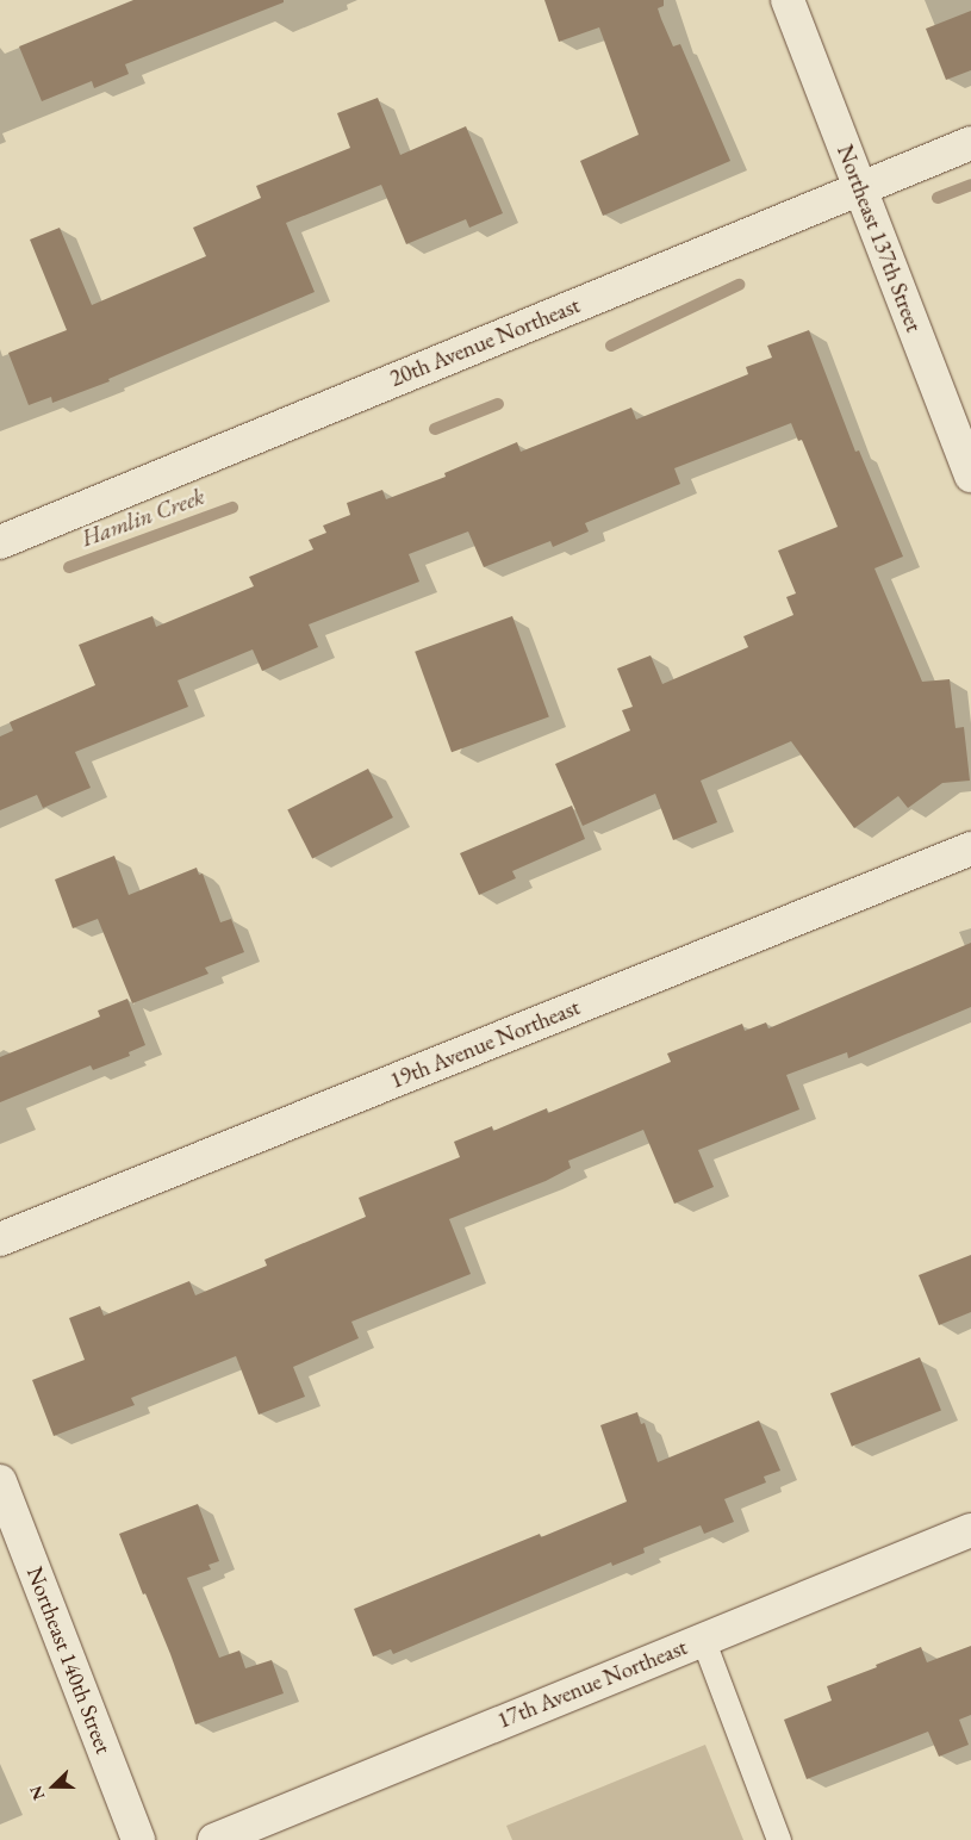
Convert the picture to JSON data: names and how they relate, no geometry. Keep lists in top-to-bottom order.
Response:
{
  "streets": {
    "street": [
      "Northeast 137th Street",
      "20th Avenue Northeast",
      "19th Avenue Northeast",
      "Northeast 140th Street",
      "17th Avenue Northeast"
    ]
  },
  "crossings": [
    ["Northeast 137th Street", "20th Avenue Northeast"]
  ],
  "water": ["Hamlin Creek"],
  "north": "left"
}
